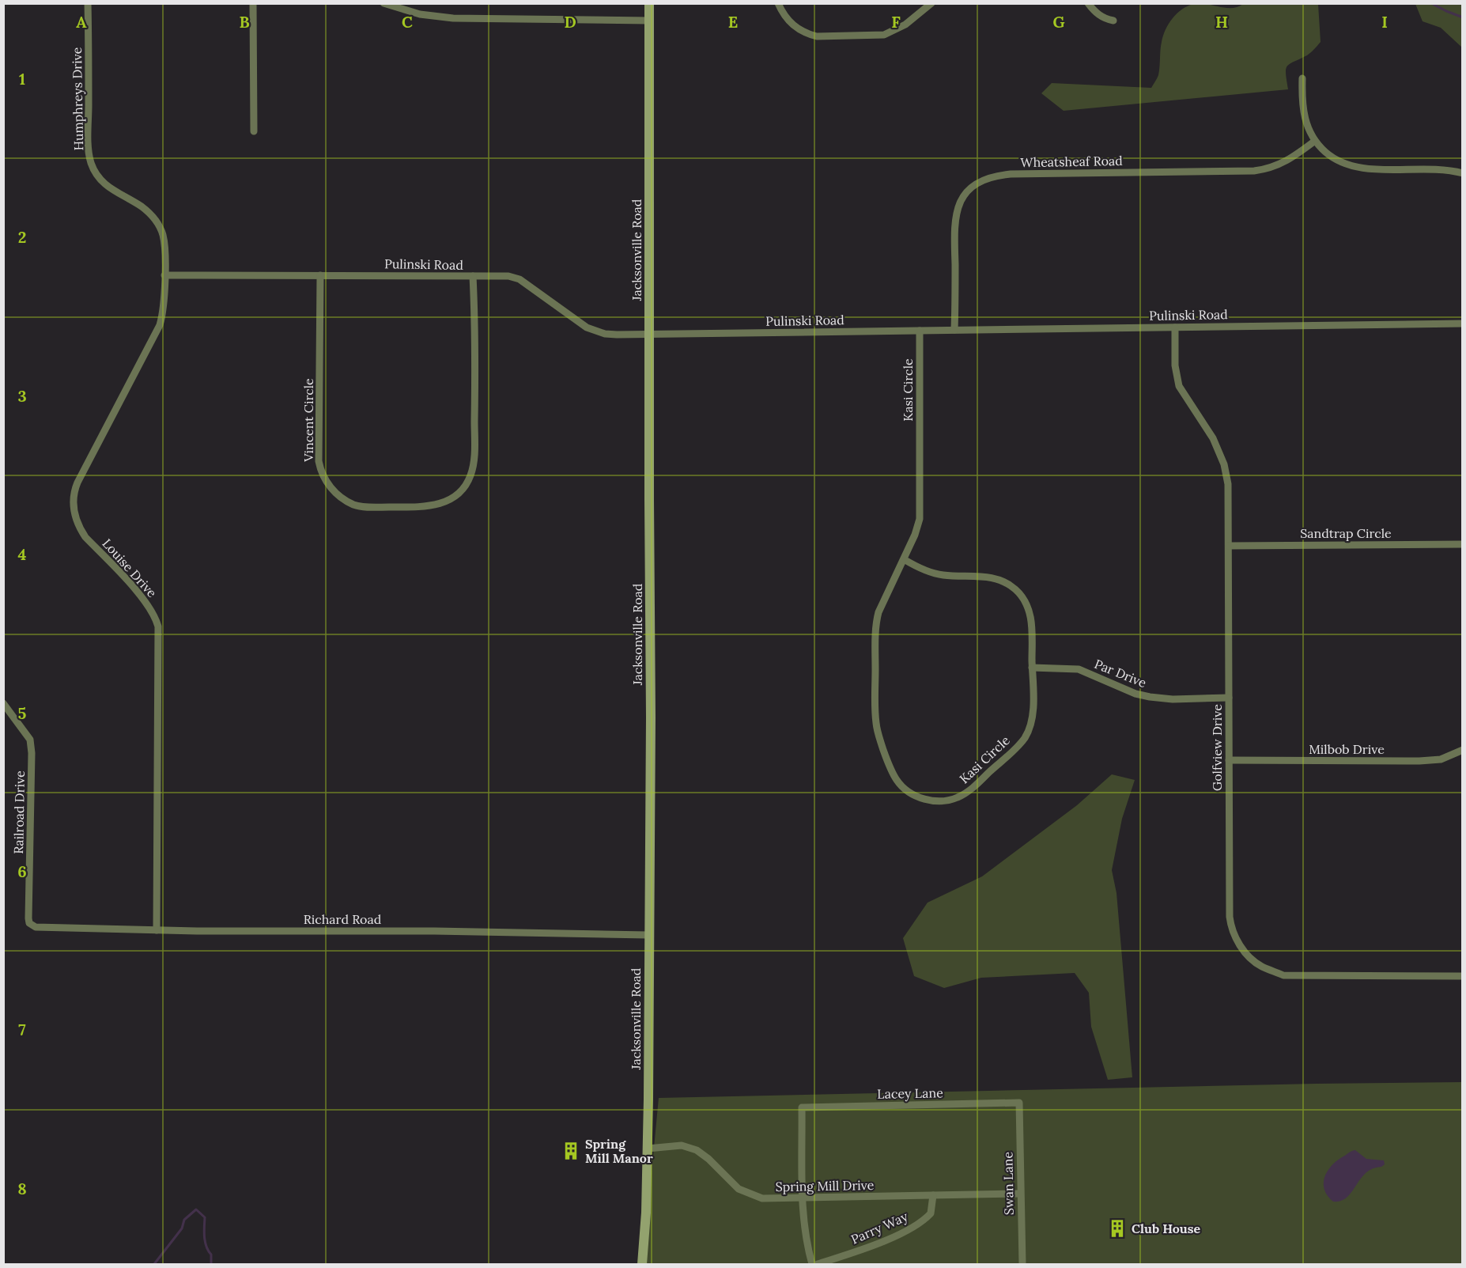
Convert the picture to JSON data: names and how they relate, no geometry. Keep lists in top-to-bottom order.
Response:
{
  "streets": {
    "main road": ["Jacksonville Road"],
    "street": [
      "Humphreys Drive",
      "Wheatsheaf Road",
      "Pulinski Road",
      "Kasi Circle",
      "Vincent Circle",
      "Sandtrap Circle",
      "Louise Drive",
      "Par Drive",
      "Golfview Drive",
      "Milbob Drive",
      "Railroad Drive",
      "Richard Road",
      "Lacey Lane",
      "Swan Lane",
      "Spring Mill Drive",
      "Parry Way"
    ]
  },
  "crossings": [
    ["Humphreys Drive", "Pulinski Road"],
    ["Humphreys Drive", "Louise Drive"],
    ["Wheatsheaf Road", "Pulinski Road"],
    ["Jacksonville Road", "Pulinski Road"],
    ["Jacksonville Road", "Richard Road"],
    ["Jacksonville Road", "Spring Mill Drive"],
    ["Pulinski Road", "Kasi Circle"],
    ["Pulinski Road", "Vincent Circle"],
    ["Pulinski Road", "Louise Drive"],
    ["Pulinski Road", "Golfview Drive"],
    ["Kasi Circle", "Par Drive"],
    ["Sandtrap Circle", "Golfview Drive"],
    ["Louise Drive", "Richard Road"],
    ["Par Drive", "Golfview Drive"],
    ["Golfview Drive", "Milbob Drive"],
    ["Railroad Drive", "Richard Road"],
    ["Lacey Lane", "Swan Lane"],
    ["Lacey Lane", "Spring Mill Drive"],
    ["Swan Lane", "Spring Mill Drive"],
    ["Spring Mill Drive", "Parry Way"]
  ],
  "places": {
    "building": ["Spring Mill Manor", "Club House"]
  },
  "grid": {
    "columns": [
      "A",
      "B",
      "C",
      "D",
      "E",
      "F",
      "G",
      "H",
      "I"
    ],
    "rows": [
      "1",
      "2",
      "3",
      "4",
      "5",
      "6",
      "7",
      "8"
    ]
  }
}
